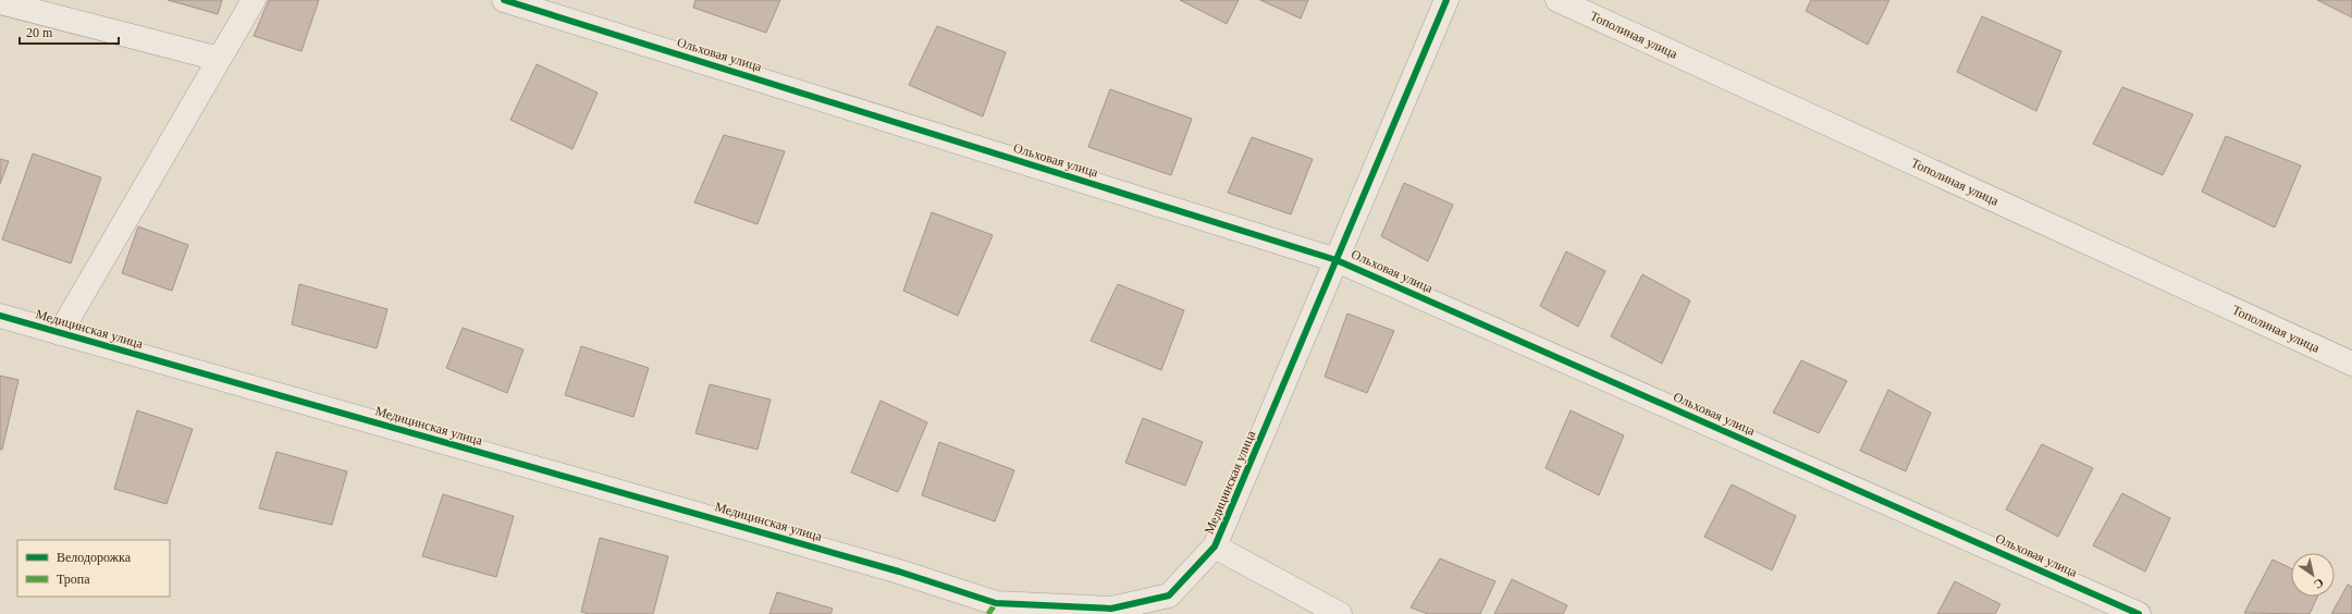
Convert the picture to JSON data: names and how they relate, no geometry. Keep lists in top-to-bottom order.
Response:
{
  "streets": {
    "street": ["Тополиная улица", "Ольховая улица", "Медицинская улица"]
  },
  "crossings": [
    ["Ольховая улица", "Медицинская улица"]
  ],
  "legend": ["Велодорожка", "Тропа"],
  "scale_bar": "20 m",
  "north": "bottom right"
}
